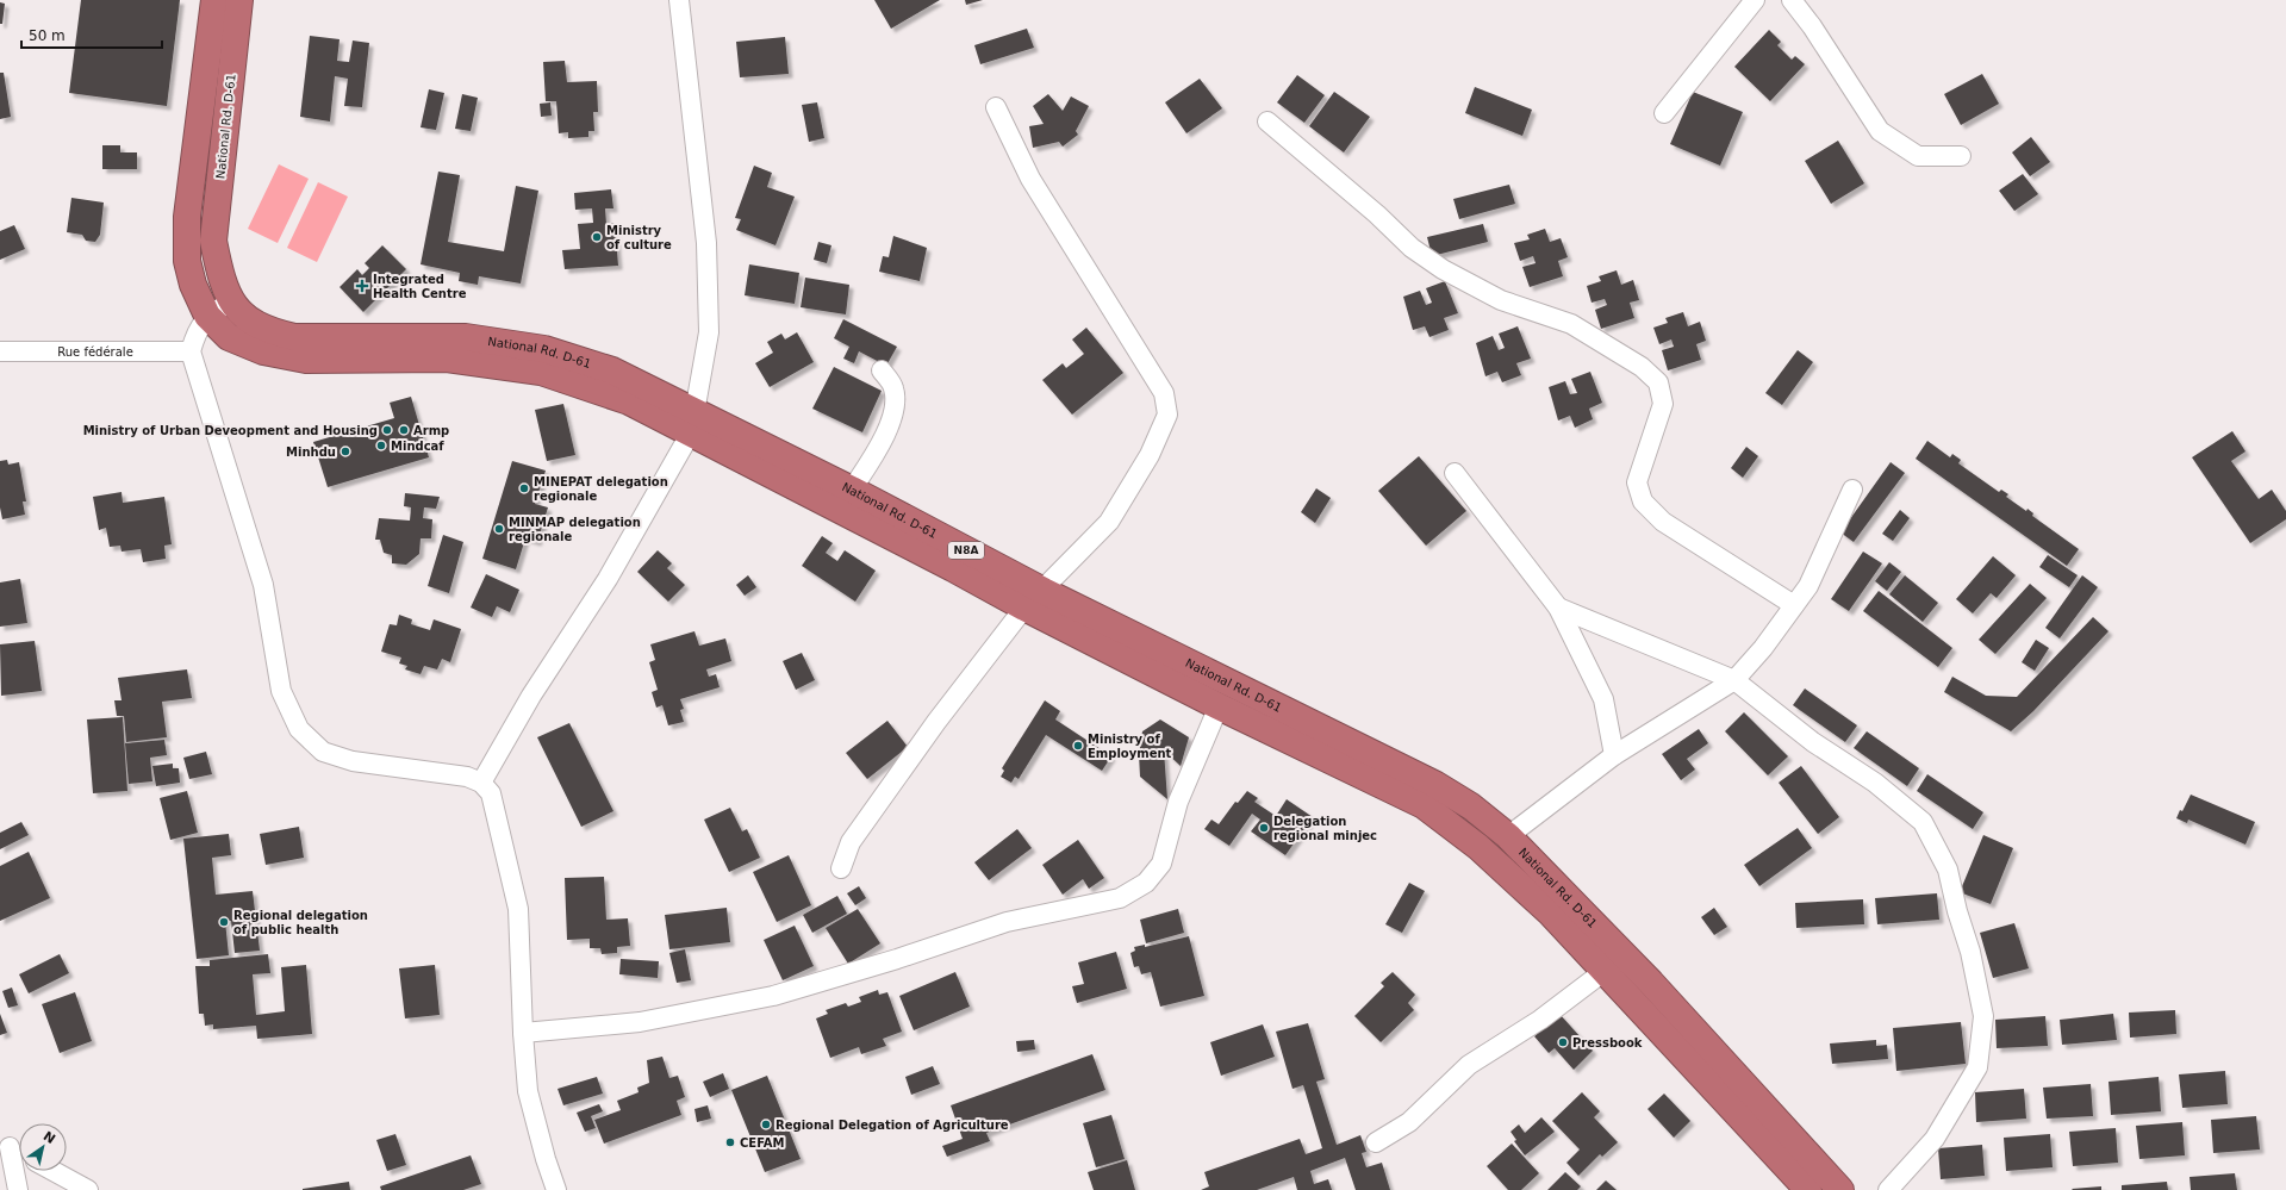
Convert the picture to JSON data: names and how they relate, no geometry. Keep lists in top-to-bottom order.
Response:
{
  "streets": {
    "highway": ["National Rd. D-61", "N8A"],
    "street": ["Rue fédérale"]
  },
  "places": {
    "other": [
      "Ministry of culture",
      "Ministry of Urban Deveopment and Housing",
      "Armp",
      "Mindcaf",
      "Minhdu",
      "MINEPAT delegation regionale",
      "MINMAP delegation regionale",
      "Ministry of Employment",
      "Delegation regional minjec",
      "Regional delegation of public health",
      "Pressbook",
      "Regional Delegation of Agriculture",
      "CEFAM"
    ],
    "health": ["Integrated Health Centre"]
  },
  "scale_bar": "50 m",
  "north": "top right"
}
